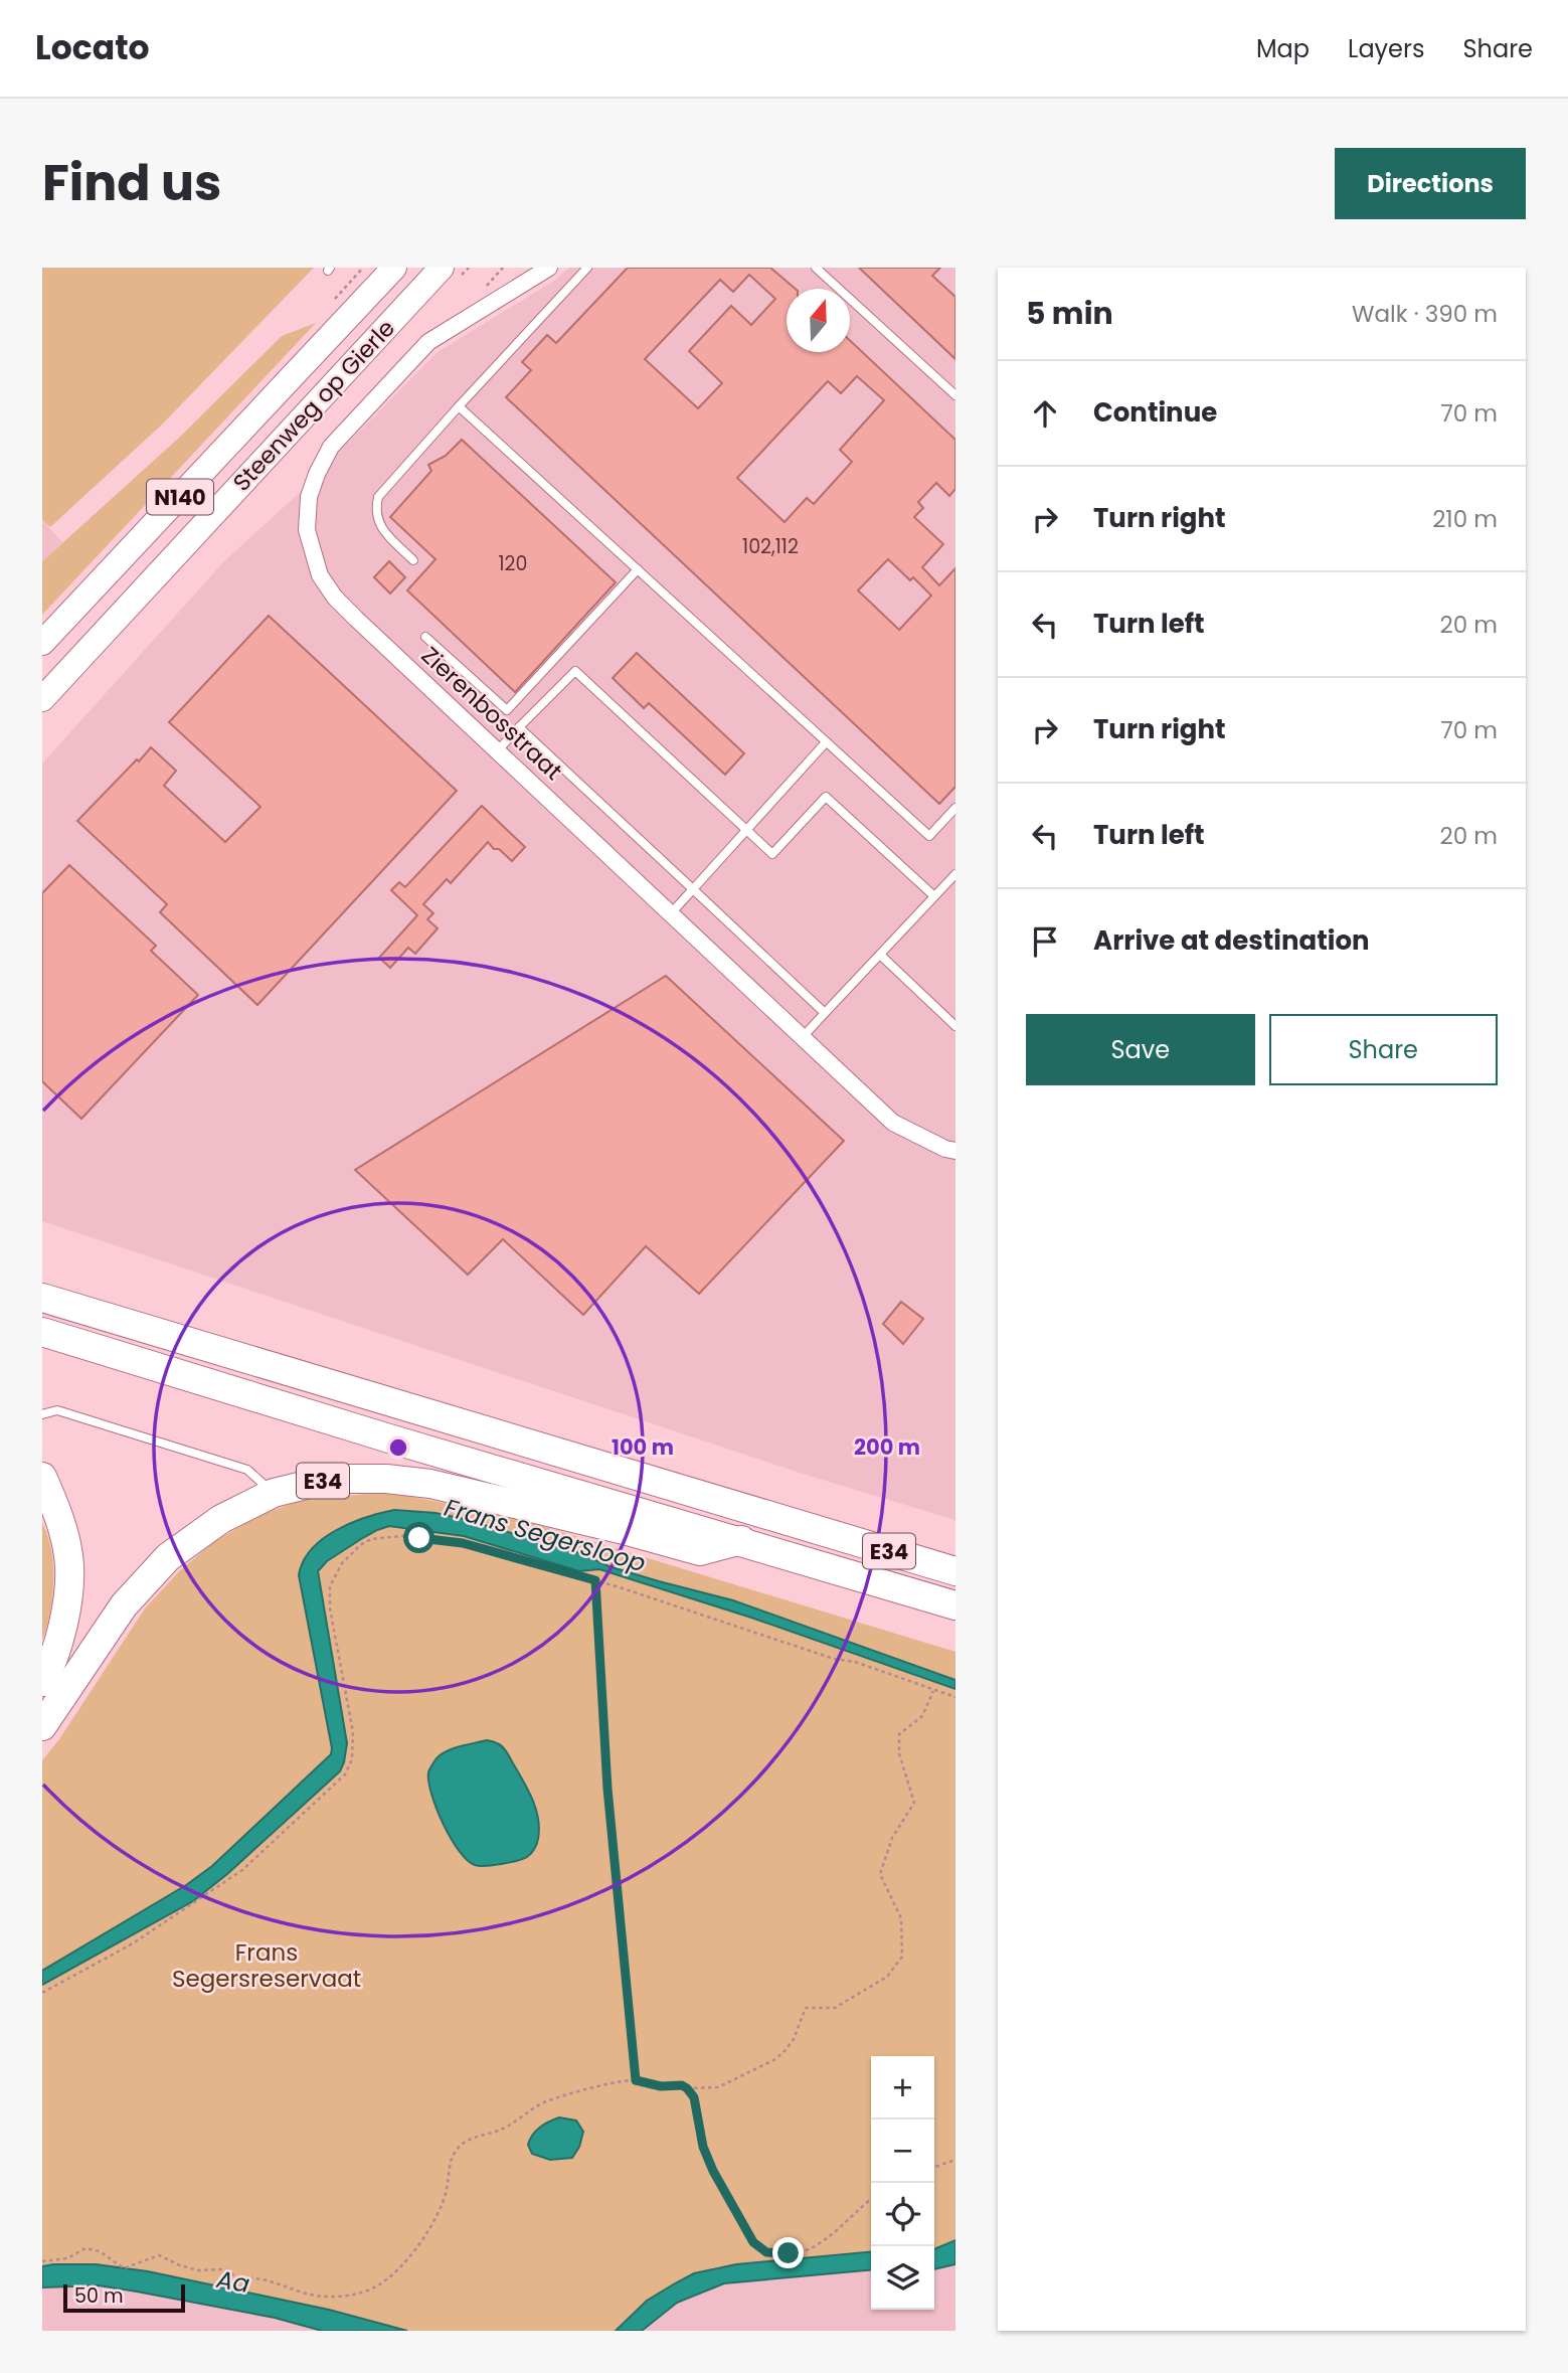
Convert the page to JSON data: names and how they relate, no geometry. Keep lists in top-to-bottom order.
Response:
{
  "streets": {
    "highway": ["E34"],
    "main road": ["Steenweg op Gierle", "N140"],
    "street": ["Zierenbosstraat"]
  },
  "water": ["Frans Segersloop", "Aa"],
  "parks": ["Frans Segersreservaat"],
  "house_numbers": ["102,112", "120"],
  "scale_bar": "50 m",
  "north": "top",
  "page": {
    "header": "Locato",
    "nav": ["Map", "Layers", "Share"],
    "title": "Find us",
    "buttons": [
      "Directions",
      ["Save", "Share"]
    ],
    "heading": ["5 min", "Walk · 390 m"],
    "list": [
      ["Continue", "70 m"],
      ["Turn right", "210 m"],
      ["Turn left", "20 m"],
      ["Turn right", "70 m"],
      ["Turn left", "20 m"],
      "Arrive at destination"
    ],
    "map_buttons": ["+", "−"],
    "scale": "50 m"
  },
  "rings": ["100 m", "200 m"]
}
